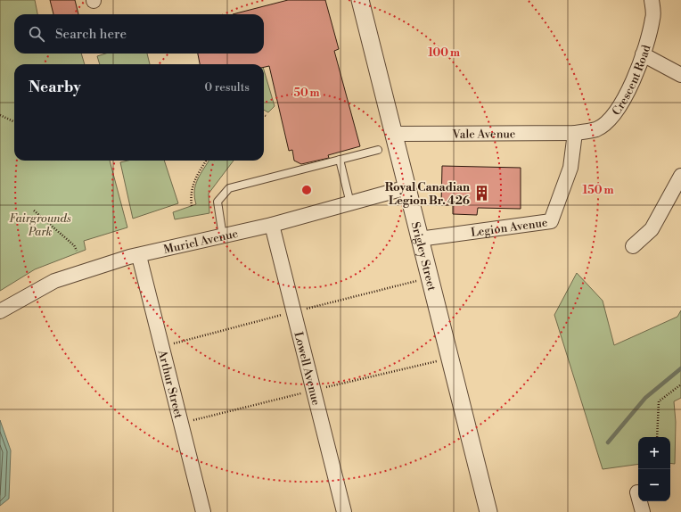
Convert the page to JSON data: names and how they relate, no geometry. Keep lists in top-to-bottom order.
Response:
{
  "streets": {
    "street": [
      "Crescent Road",
      "Vale Avenue",
      "Legion Avenue",
      "Muriel Avenue",
      "Srigley Street",
      "Lowell Avenue",
      "Arthur Street"
    ]
  },
  "crossings": [
    ["Crescent Road", "Vale Avenue"],
    ["Crescent Road", "Legion Avenue"],
    ["Vale Avenue", "Legion Avenue"],
    ["Vale Avenue", "Srigley Street"],
    ["Legion Avenue", "Srigley Street"],
    ["Muriel Avenue", "Srigley Street"],
    ["Muriel Avenue", "Lowell Avenue"],
    ["Muriel Avenue", "Arthur Street"]
  ],
  "parks": ["Fairgrounds Park"],
  "places": {
    "building": ["Royal Canadian Legion Br. 426"]
  },
  "page": {
    "search": "Search here",
    "heading": ["Nearby", "0 results"],
    "map_buttons": ["+", "−"]
  },
  "rings": ["100 m", "50 m", "150 m"]
}
